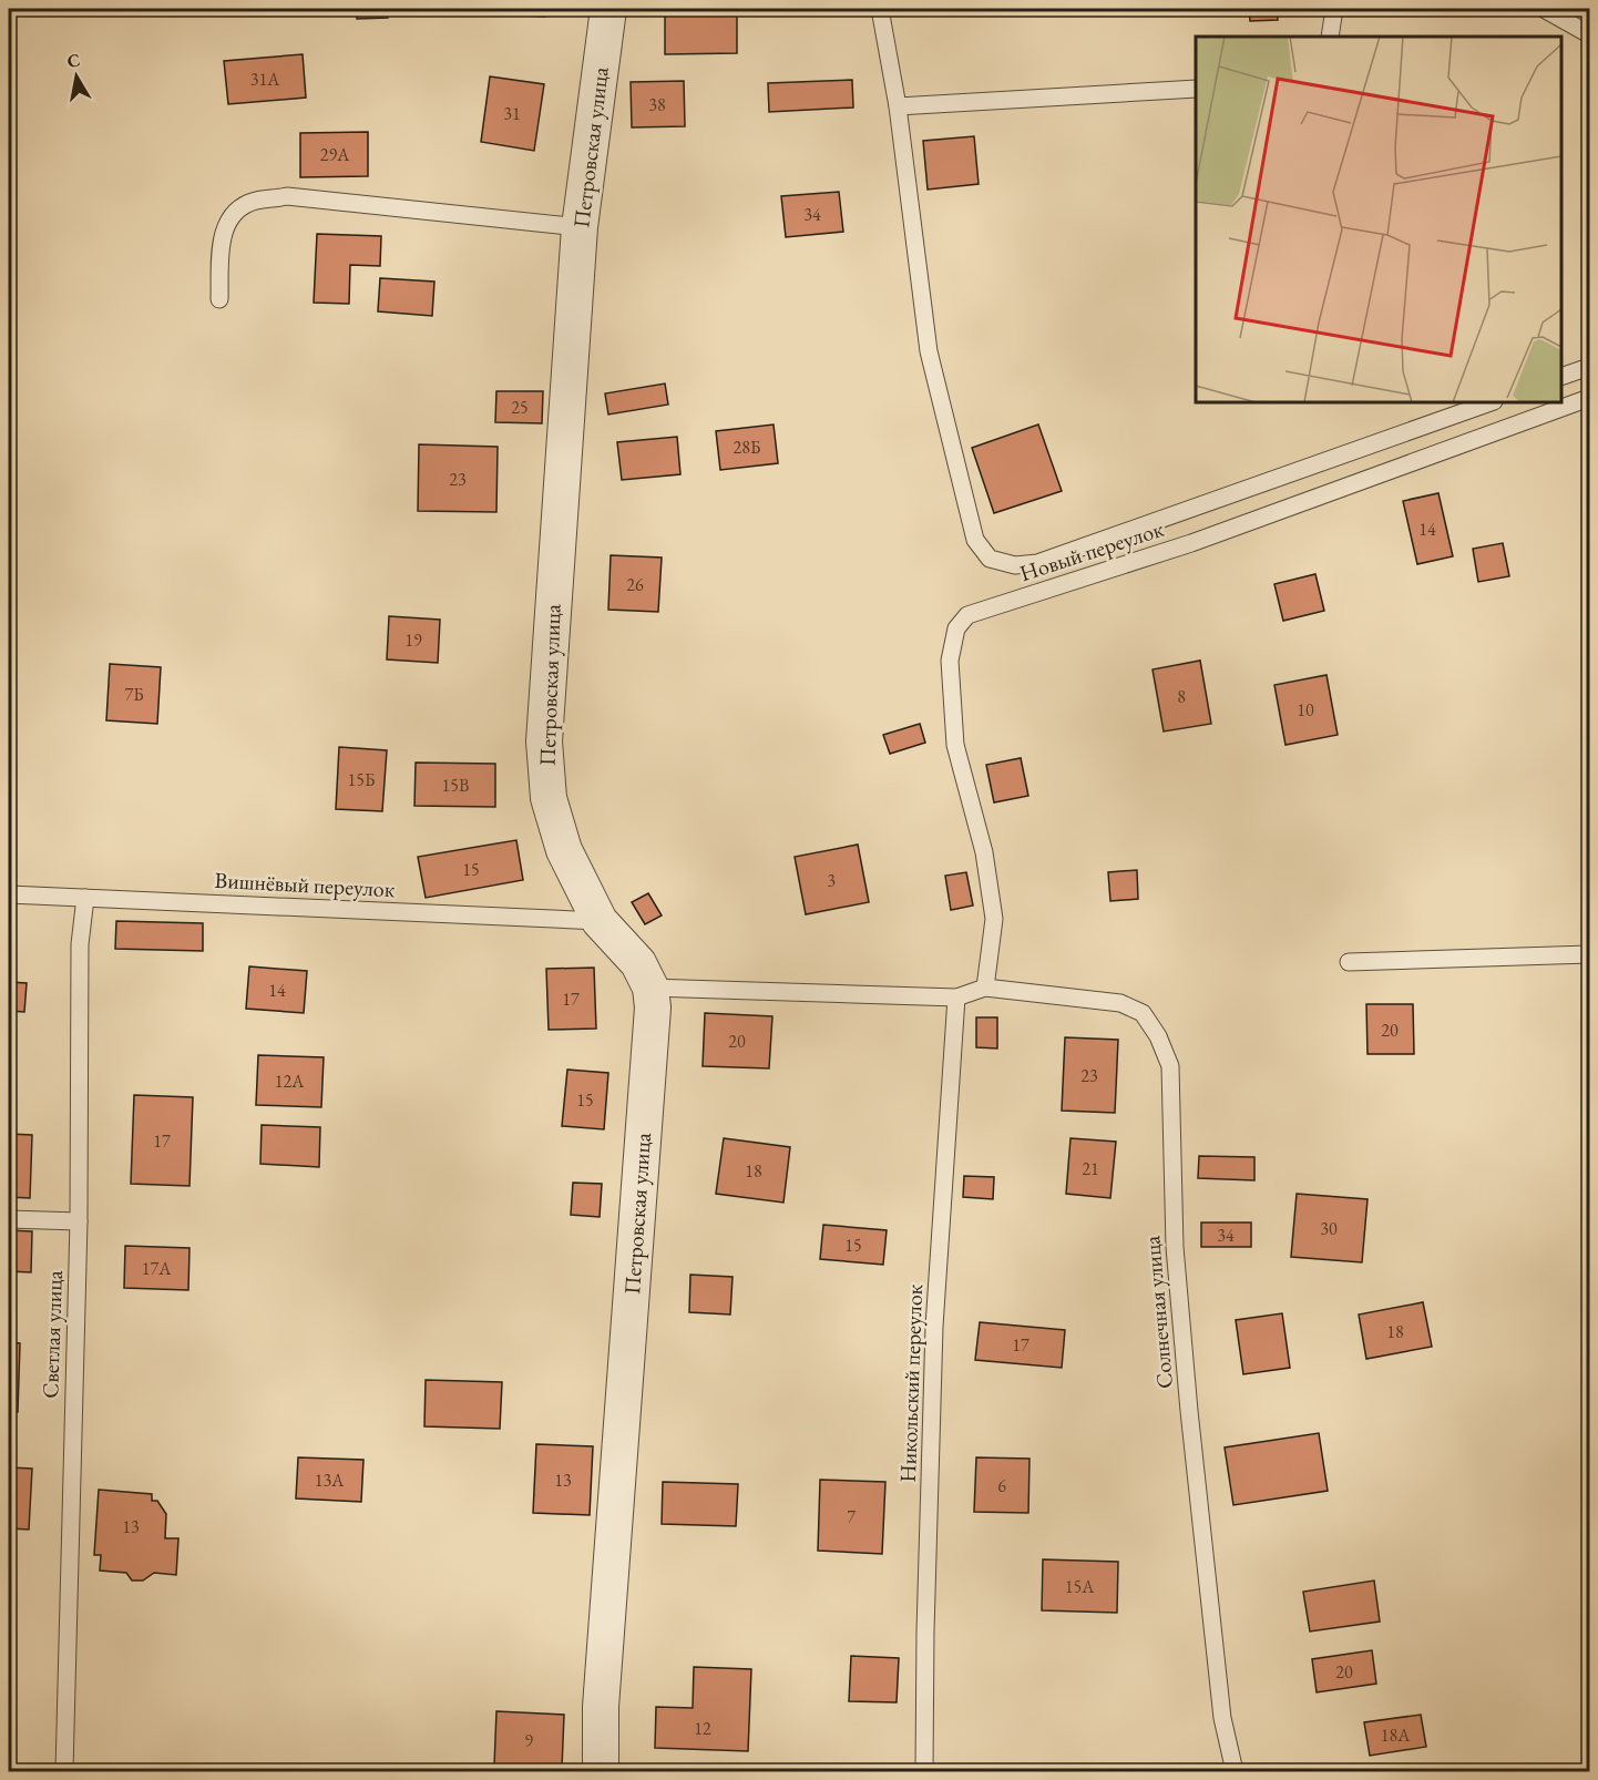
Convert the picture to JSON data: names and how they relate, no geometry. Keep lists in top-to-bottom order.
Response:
{
  "streets": {
    "street": ["Петровская улица"],
    "lane": [
      "Новый переулок",
      "Вишнёвый переулок",
      "Солнечная улица",
      "Светлая улица",
      "Никольский переулок"
    ]
  },
  "crossings": [
    ["Петровская улица", "Вишнёвый переулок"],
    ["Новый переулок", "Солнечная улица"],
    ["Вишнёвый переулок", "Светлая улица"]
  ],
  "house_numbers": [
    "31А",
    "38",
    "31",
    "29А",
    "34",
    "25",
    "28Б",
    "23",
    "14",
    "26",
    "19",
    "7Б",
    "8",
    "10",
    "15Б",
    "15В",
    "15",
    "3",
    "14",
    "17",
    "20",
    "20",
    "23",
    "12А",
    "15",
    "17",
    "21",
    "18",
    "30",
    "34",
    "15",
    "17А",
    "18",
    "17",
    "13А",
    "13",
    "6",
    "7",
    "13",
    "15А",
    "20",
    "12",
    "18А",
    "9"
  ],
  "north": "top"
}
